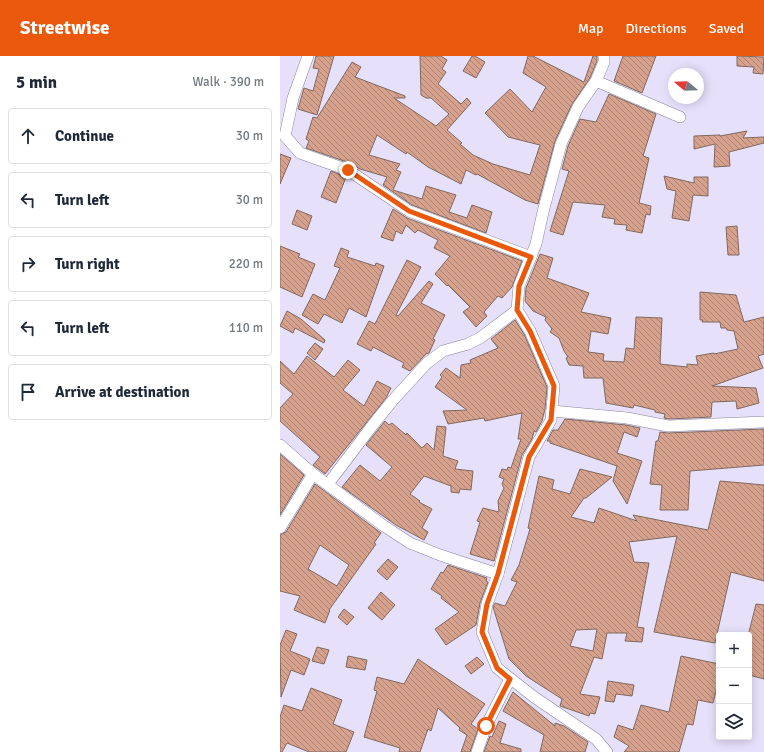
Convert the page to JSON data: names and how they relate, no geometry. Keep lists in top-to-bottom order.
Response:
{
  "north": "left",
  "page": {
    "header": "Streetwise",
    "nav": ["Map", "Directions", "Saved"],
    "heading": ["5 min", "Walk · 390 m"],
    "list": [
      ["Continue", "30 m"],
      ["Turn left", "30 m"],
      ["Turn right", "220 m"],
      ["Turn left", "110 m"],
      "Arrive at destination"
    ],
    "map_buttons": ["+", "−"]
  }
}
